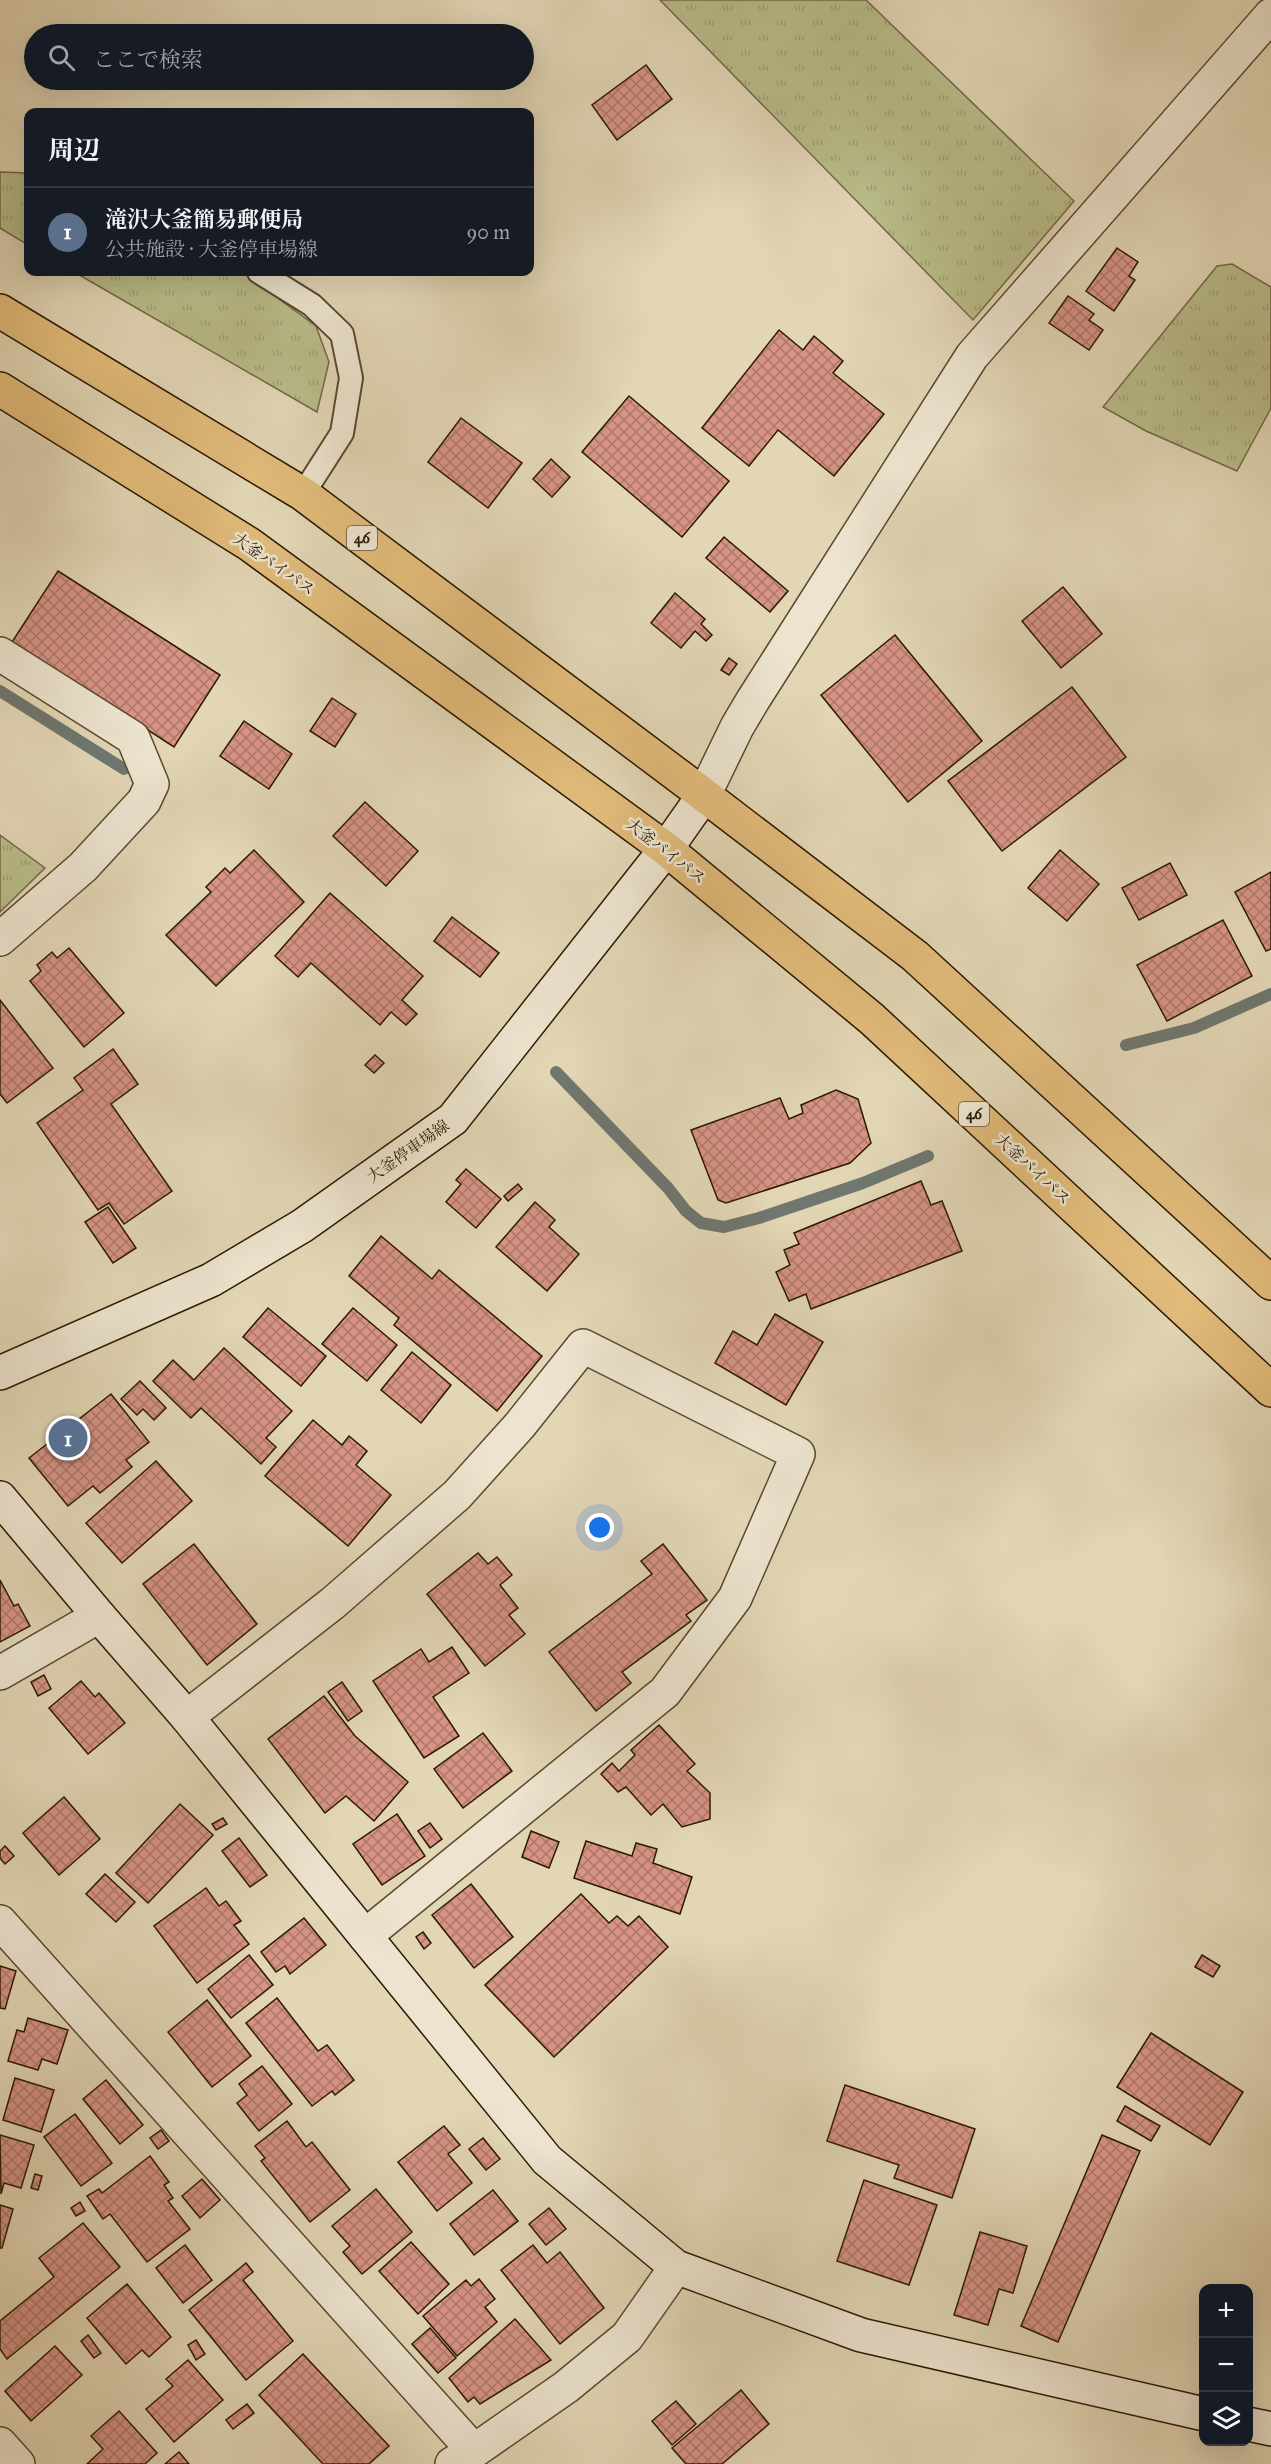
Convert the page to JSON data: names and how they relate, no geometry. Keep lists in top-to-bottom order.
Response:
{
  "streets": {
    "highway": ["46", "大釜バイパス"],
    "street": ["大釜停車場線"]
  },
  "crossings": [
    ["46", "大釜停車場線"],
    ["大釜バイパス", "大釜停車場線"]
  ],
  "page": {
    "search": "ここで検索",
    "heading": "周辺",
    "list": [
      {
        "mark": "1",
        "name": "滝沢大釜簡易郵便局",
        "note": "公共施設 · 大釜停車場線",
        "value": "90 m"
      }
    ],
    "pins": "1",
    "map_buttons": ["+", "−"]
  }
}
